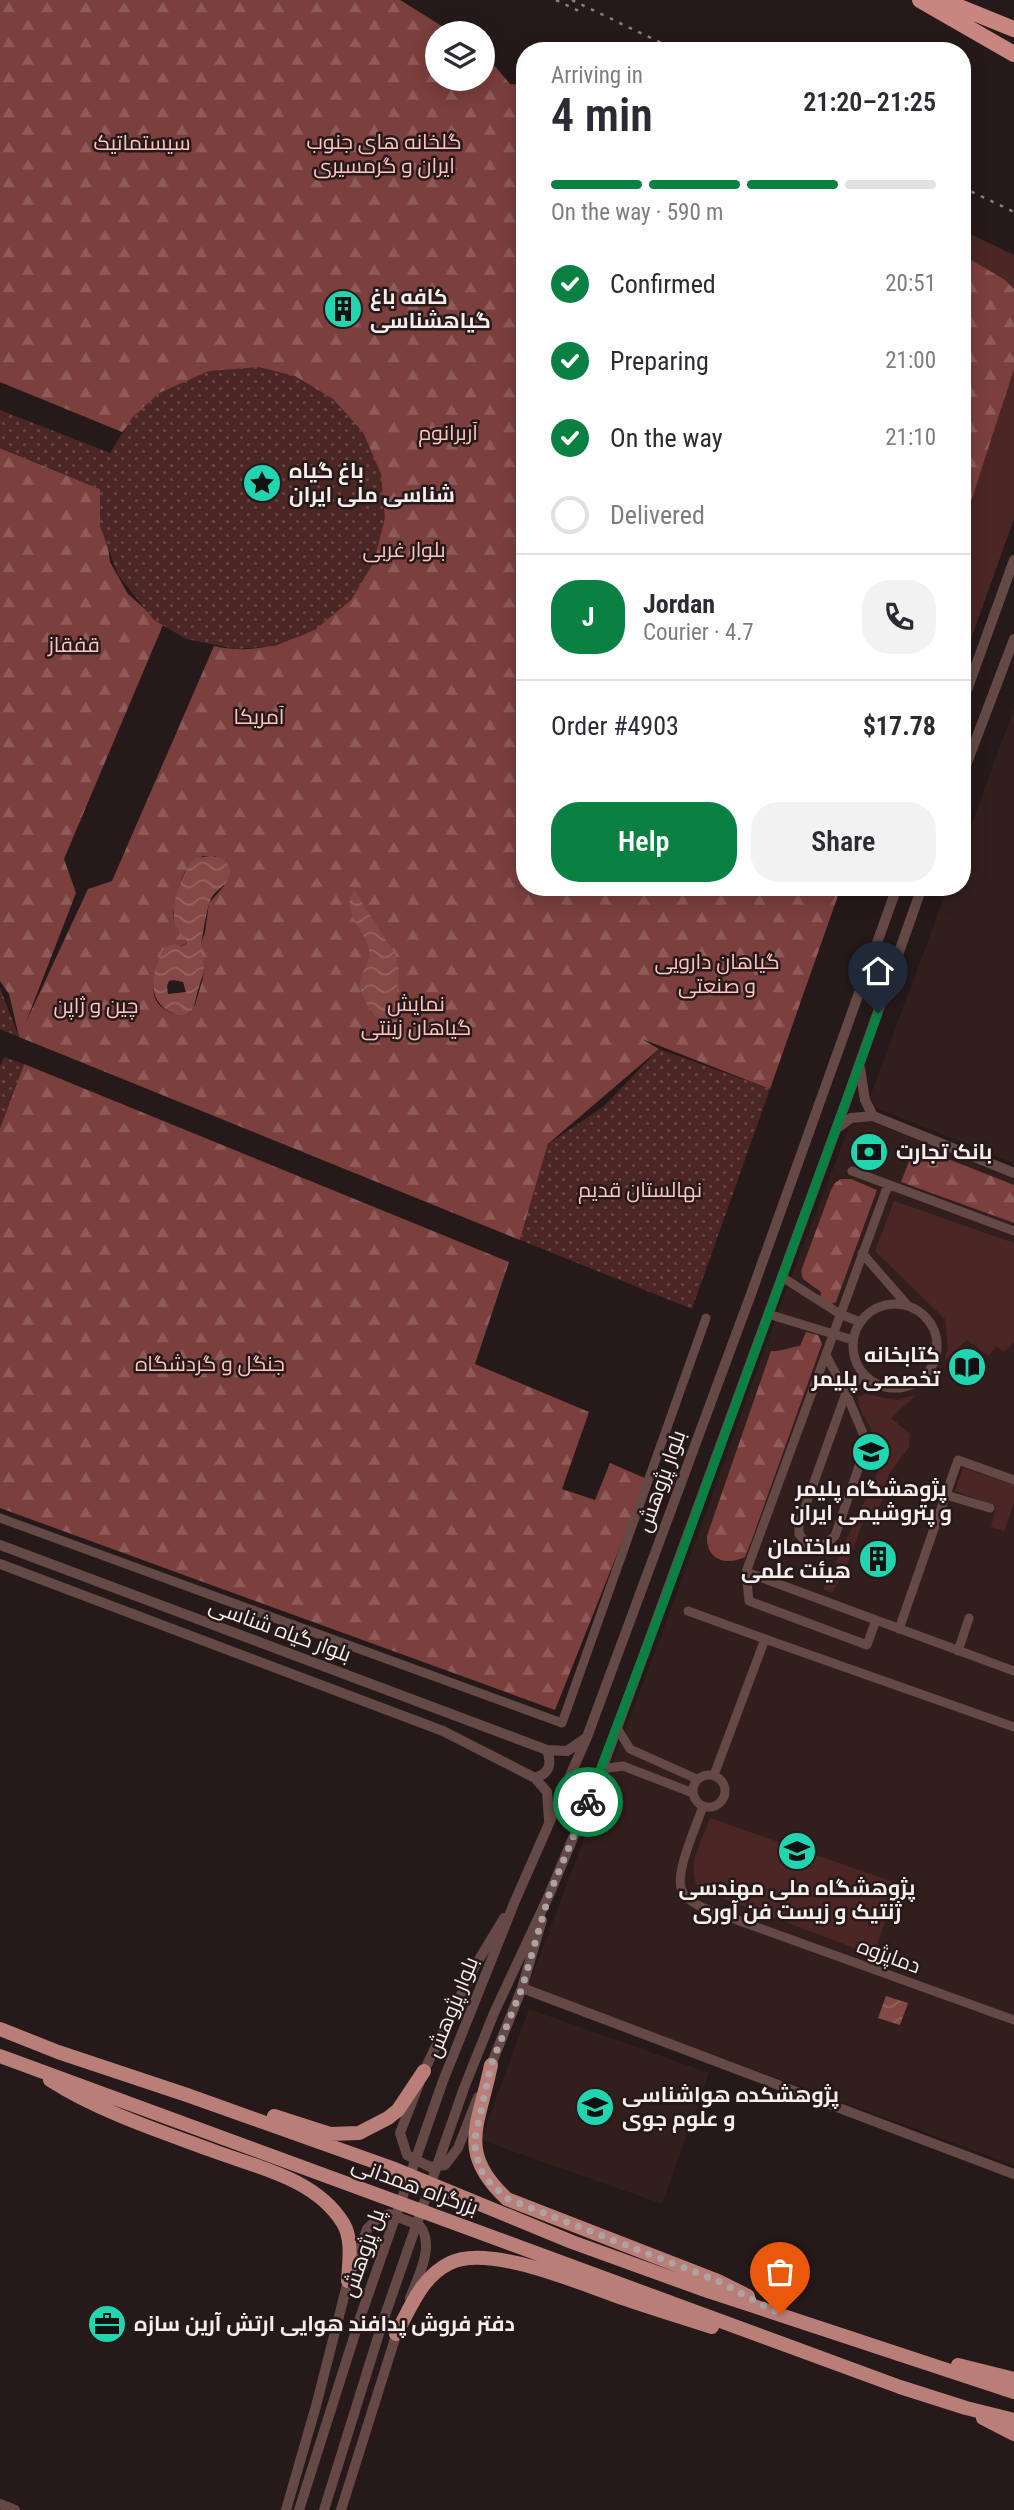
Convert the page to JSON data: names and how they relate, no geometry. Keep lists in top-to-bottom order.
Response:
{
  "streets": {
    "highway": ["بزرگراه همدانی"],
    "street": [
      "بلوار پژوهش",
      "بلوار گیاه شناسی",
      "دماپژوه",
      "پل پژوهش"
    ]
  },
  "crossings": [
    ["بلوار پژوهش", "پل پژوهش"]
  ],
  "parks": [
    "گلخانه های جنوب ایران و گرمسیری",
    "سیستماتیک",
    "آربرانوم",
    "بلوار غربی",
    "قفقاز",
    "آمریکا",
    "گیاهان دارویی و صنعتی",
    "نمایش گیاهان زینتی",
    "چین و ژاپن",
    "نهالستان قدیم",
    "جنگل و گردشگاه"
  ],
  "places": {
    "building": ["کافه باغ گیاهشناسی", "ساختمان هیئت علمی"],
    "place": ["باغ گیاه‌ شناسی ملی ایران"],
    "bank": ["بانک تجارت"],
    "library": ["کتابخانه تخصصی پلیمر"],
    "school or university": ["پژوهشگاه پلیمر و پتروشیمی ایران", "پژوهشگاه ملی مهندسی ژنتیک و زیست فن آوری", "پژوهشکده هواشناسی و علوم جوی"],
    "office": ["دفتر فروش پدافند هوایی ارتش آرین سازه"]
  },
  "page": {
    "heading": ["4 min", "Arriving in", "21:20–21:25"],
    "panel": [
      "Jordan",
      "Courier · 4.7",
      "Order #4903",
      "$17.78"
    ],
    "bar": "On the way · 590 m",
    "list": [
      ["Confirmed", "20:51"],
      ["Preparing", "21:00"],
      ["On the way", "21:10"],
      "Delivered"
    ],
    "round": "J",
    "buttons": ["Help", "Share"]
  }
}
